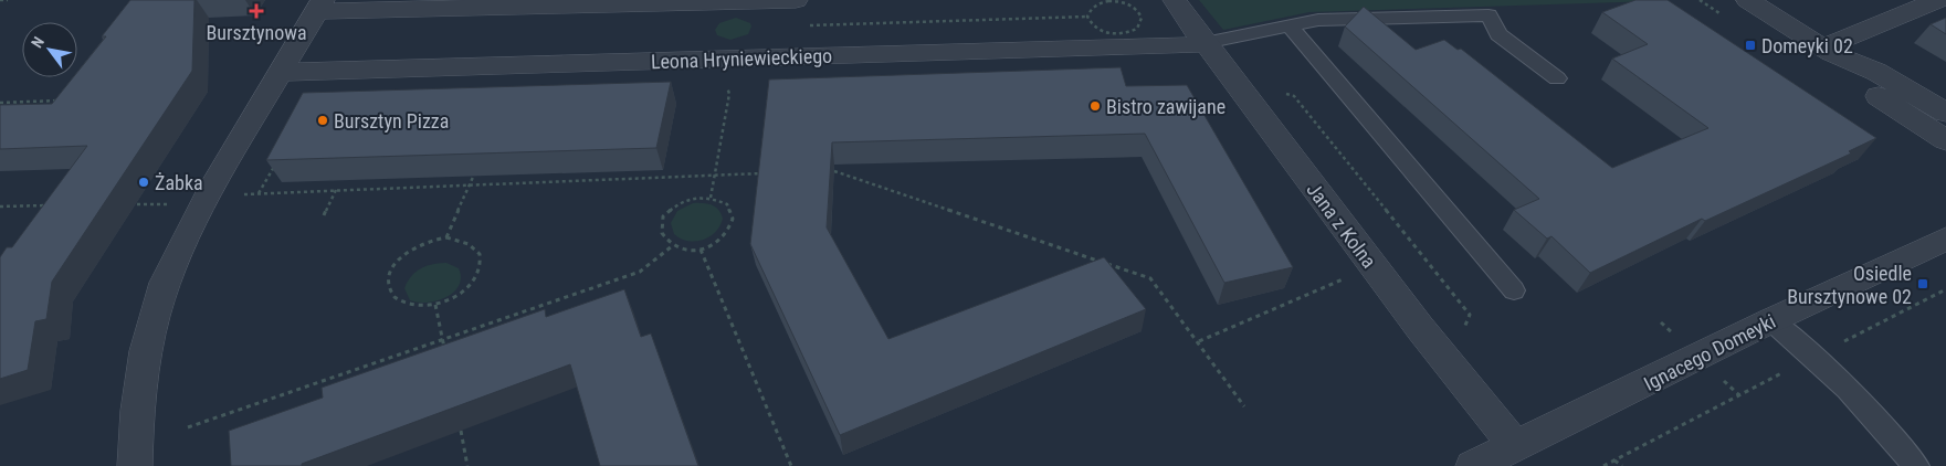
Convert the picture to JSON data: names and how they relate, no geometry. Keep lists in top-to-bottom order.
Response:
{
  "streets": {
    "street": ["Leona Hryniewieckiego", "Jana z Kolna", "Ignacego Domeyki"]
  },
  "crossings": [
    ["Leona Hryniewieckiego", "Jana z Kolna"],
    ["Jana z Kolna", "Ignacego Domeyki"]
  ],
  "places": {
    "health": ["Bursztynowa"],
    "transit": ["Domeyki 02", "Osiedle Bursztynowe 02"],
    "other": ["Bistro zawijane", "Bursztyn Pizza", "Żabka"]
  },
  "north": "top left"
}
